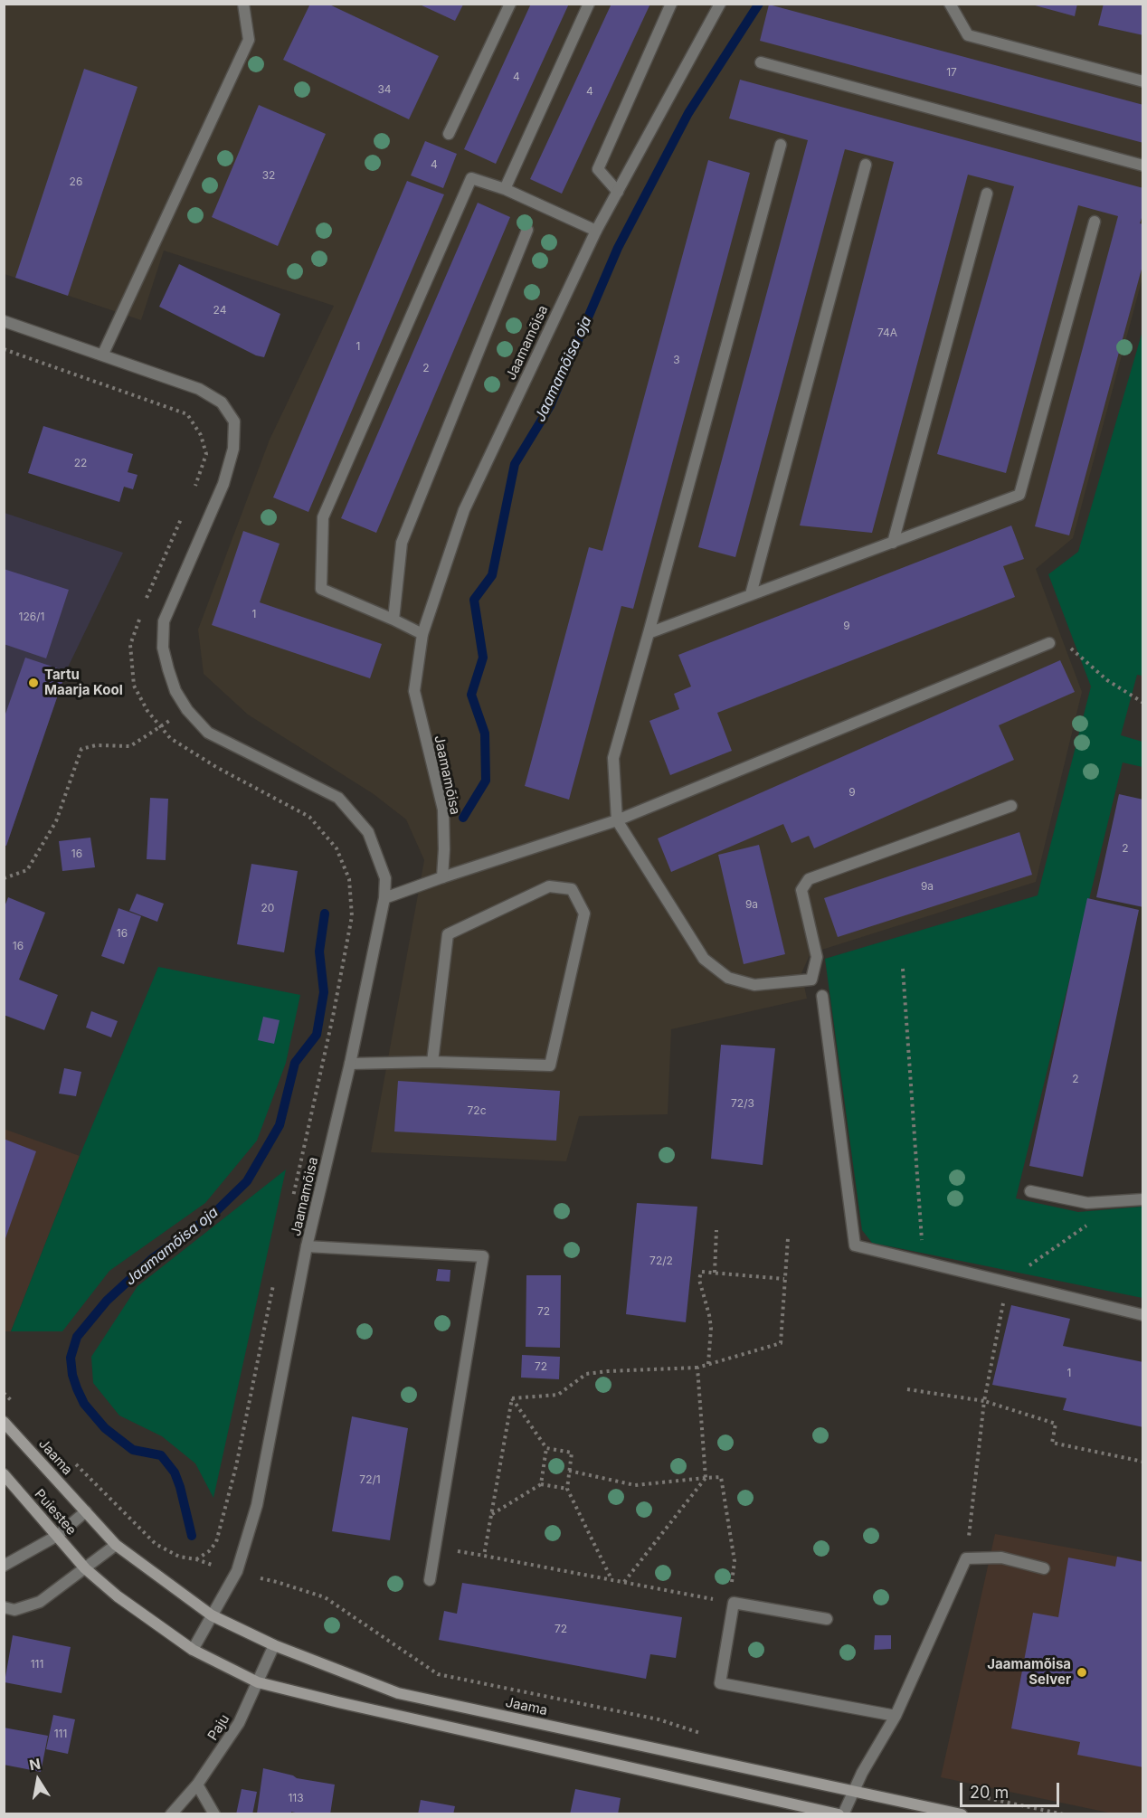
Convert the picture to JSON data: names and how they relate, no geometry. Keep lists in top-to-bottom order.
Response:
{
  "streets": {
    "main road": ["Jaama", "Puiestee"],
    "street": ["Jaamamõisa", "Paju"]
  },
  "crossings": [
    ["Jaamamõisa", "Jaama"],
    ["Jaama", "Paju"]
  ],
  "water": ["Jaamamõisa oja"],
  "places": ["Tartu Maarja Kool", "Jaamamõisa Selver"],
  "house_numbers": [
    "17",
    "4",
    "34",
    "4",
    "4",
    "32",
    "26",
    "24",
    "74A",
    "1",
    "3",
    "2",
    "22",
    "1",
    "126/1",
    "9",
    "9",
    "2",
    "16",
    "9a",
    "9a",
    "20",
    "16",
    "16",
    "2",
    "72/3",
    "72c",
    "72/2",
    "72",
    "72",
    "1",
    "72/1",
    "72",
    "111",
    "111",
    "113"
  ],
  "scale_bar": "20 m",
  "north": "top"
}
